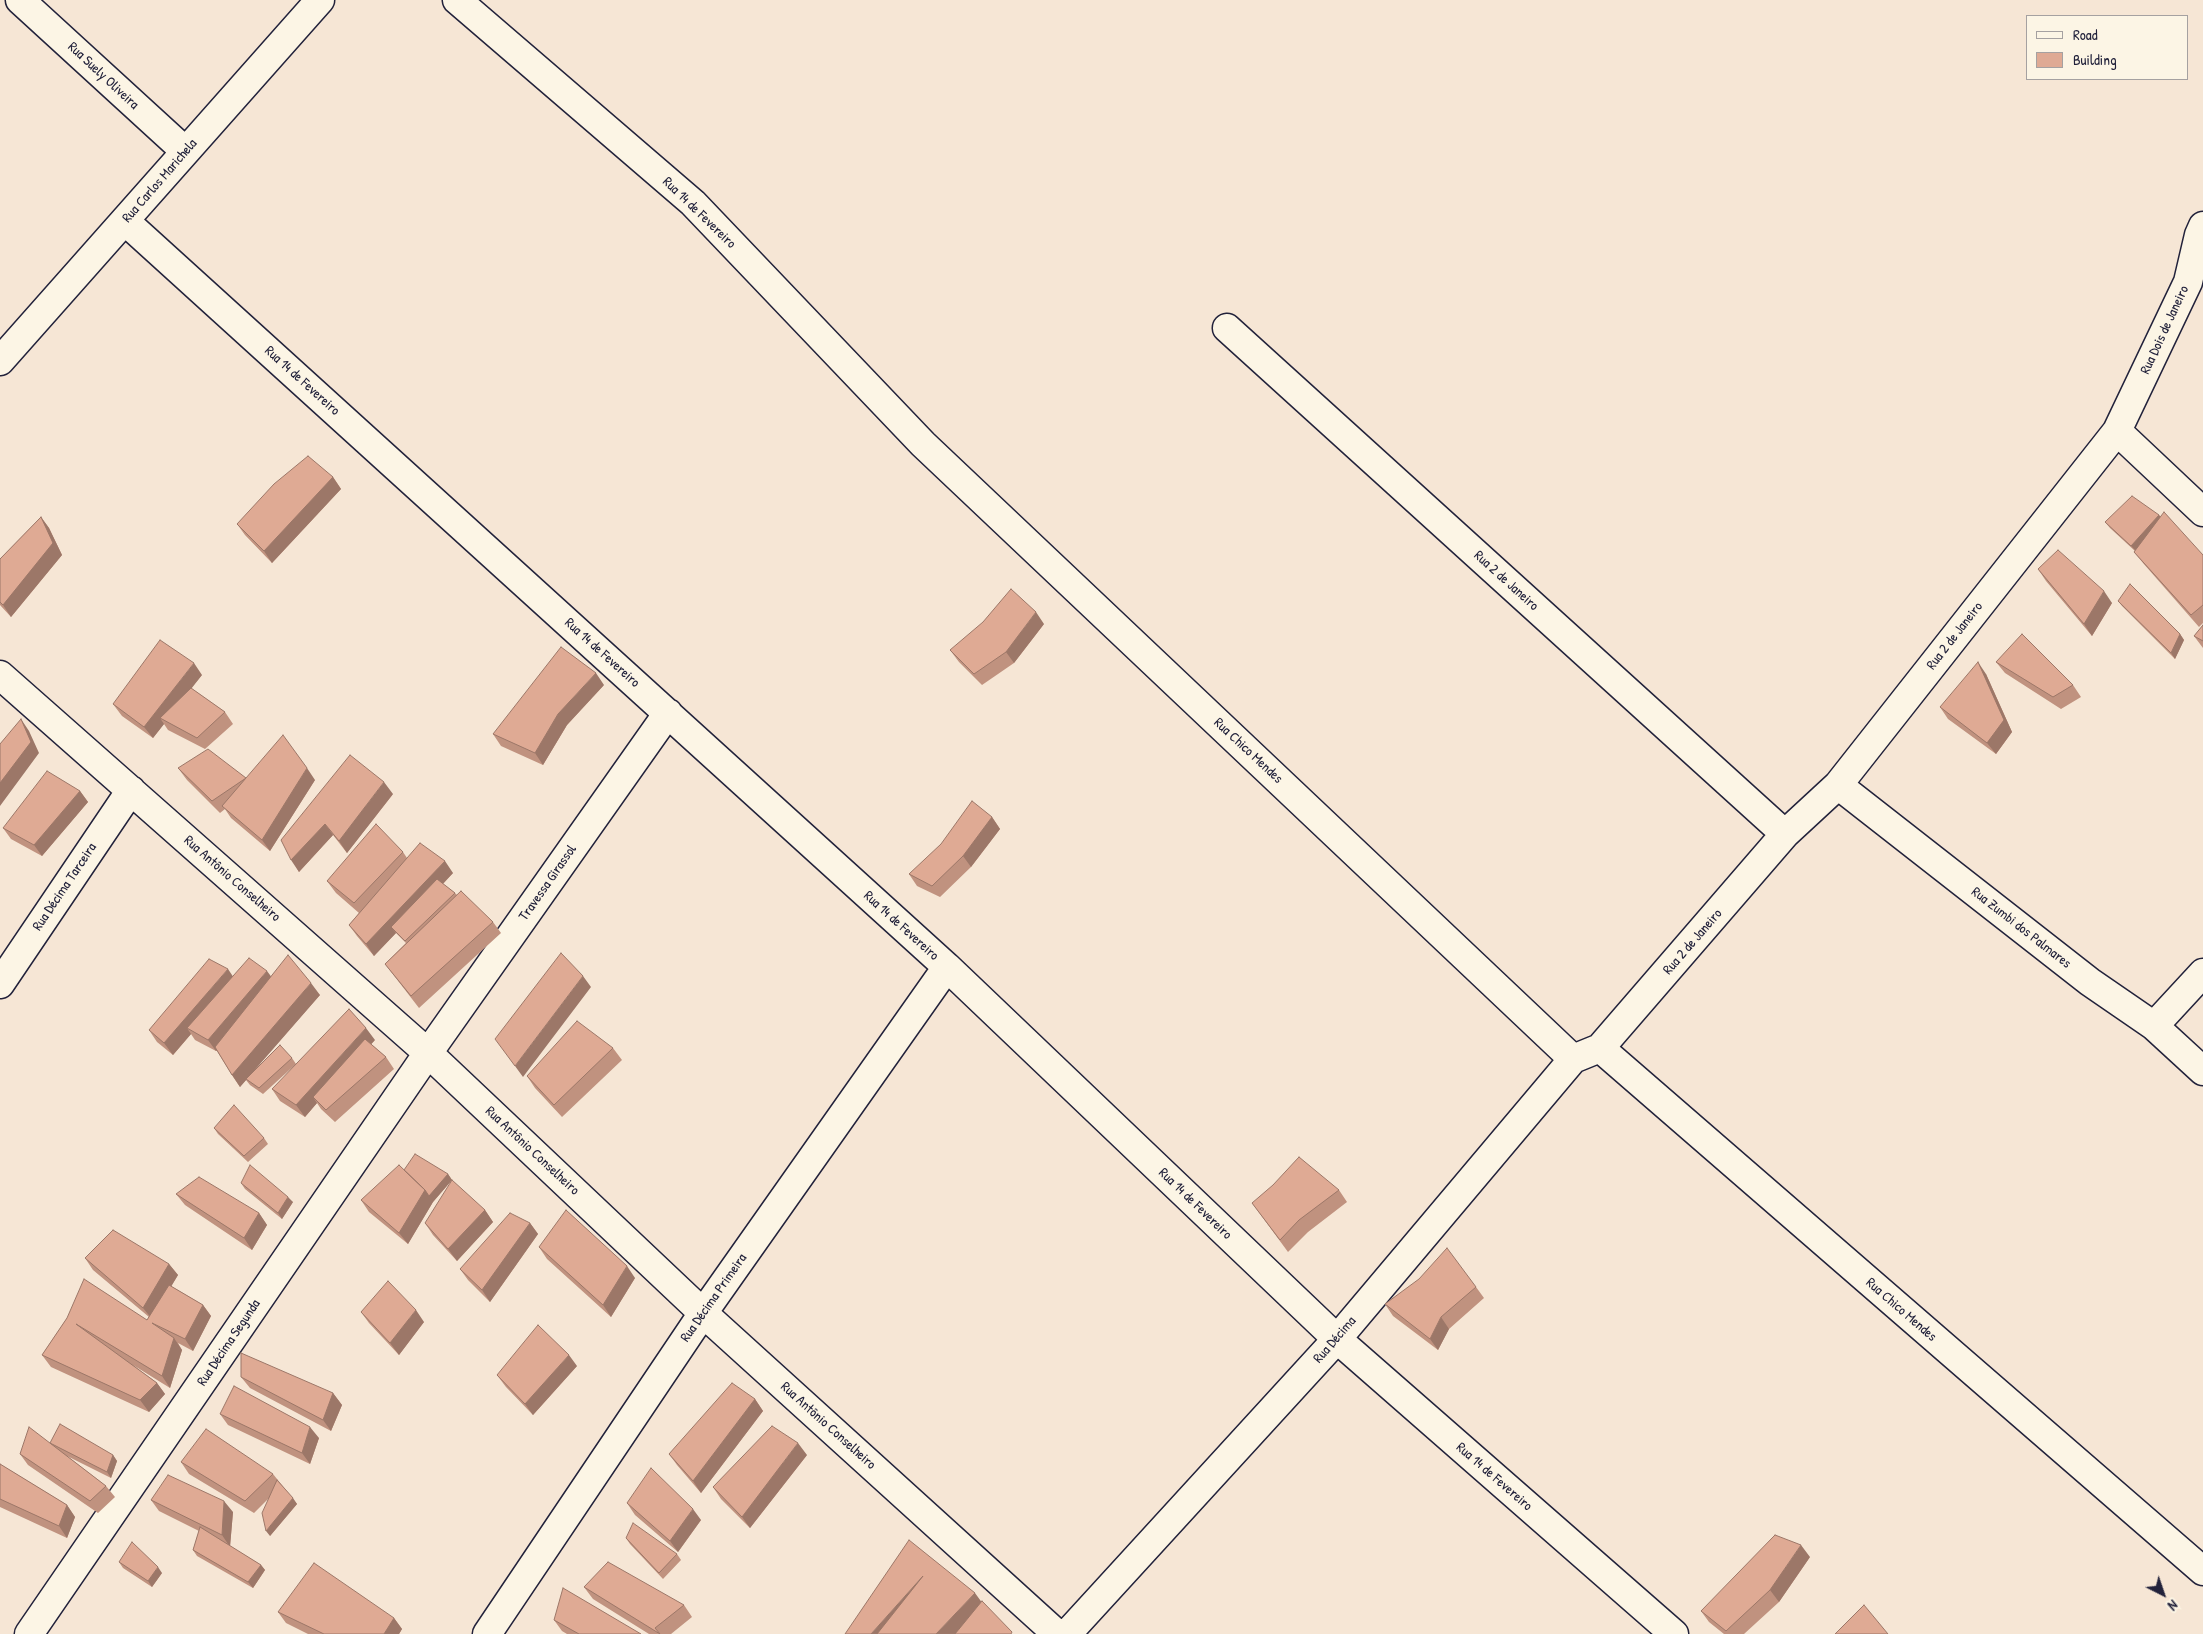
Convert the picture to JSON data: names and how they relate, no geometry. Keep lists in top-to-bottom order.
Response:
{
  "streets": {
    "street": [
      "Rua Suely Oliveira",
      "Rua Carlos Marichela",
      "Rua 14 de Fevereiro",
      "Rua Dois de Janeiro",
      "Rua 2 de Janeiro",
      "Rua Chico Mendes",
      "Rua Antônio Conselheiro",
      "Travessa Girassol",
      "Rua Décima Tarceira",
      "Rua Zumbi dos Palmares",
      "Rua Décima Primeira",
      "Rua Décima",
      "Rua Décima Segunda"
    ]
  },
  "crossings": [
    ["Rua Suely Oliveira", "Rua Carlos Marichela"],
    ["Rua Carlos Marichela", "Rua 14 de Fevereiro"],
    ["Rua 14 de Fevereiro", "Rua Chico Mendes"],
    ["Rua 14 de Fevereiro", "Travessa Girassol"],
    ["Rua 14 de Fevereiro", "Rua Décima Primeira"],
    ["Rua 14 de Fevereiro", "Rua Décima"],
    ["Rua Dois de Janeiro", "Rua 2 de Janeiro"],
    ["Rua 2 de Janeiro", "Rua Chico Mendes"],
    ["Rua 2 de Janeiro", "Rua Zumbi dos Palmares"],
    ["Rua 2 de Janeiro", "Rua Décima"],
    ["Rua Chico Mendes", "Rua Décima"],
    ["Rua Antônio Conselheiro", "Travessa Girassol"],
    ["Rua Antônio Conselheiro", "Rua Décima Tarceira"],
    ["Rua Antônio Conselheiro", "Rua Décima Primeira"],
    ["Rua Antônio Conselheiro", "Rua Décima Segunda"],
    ["Travessa Girassol", "Rua Décima Segunda"]
  ],
  "legend": ["Road", "Building"],
  "north": "bottom right"
}
